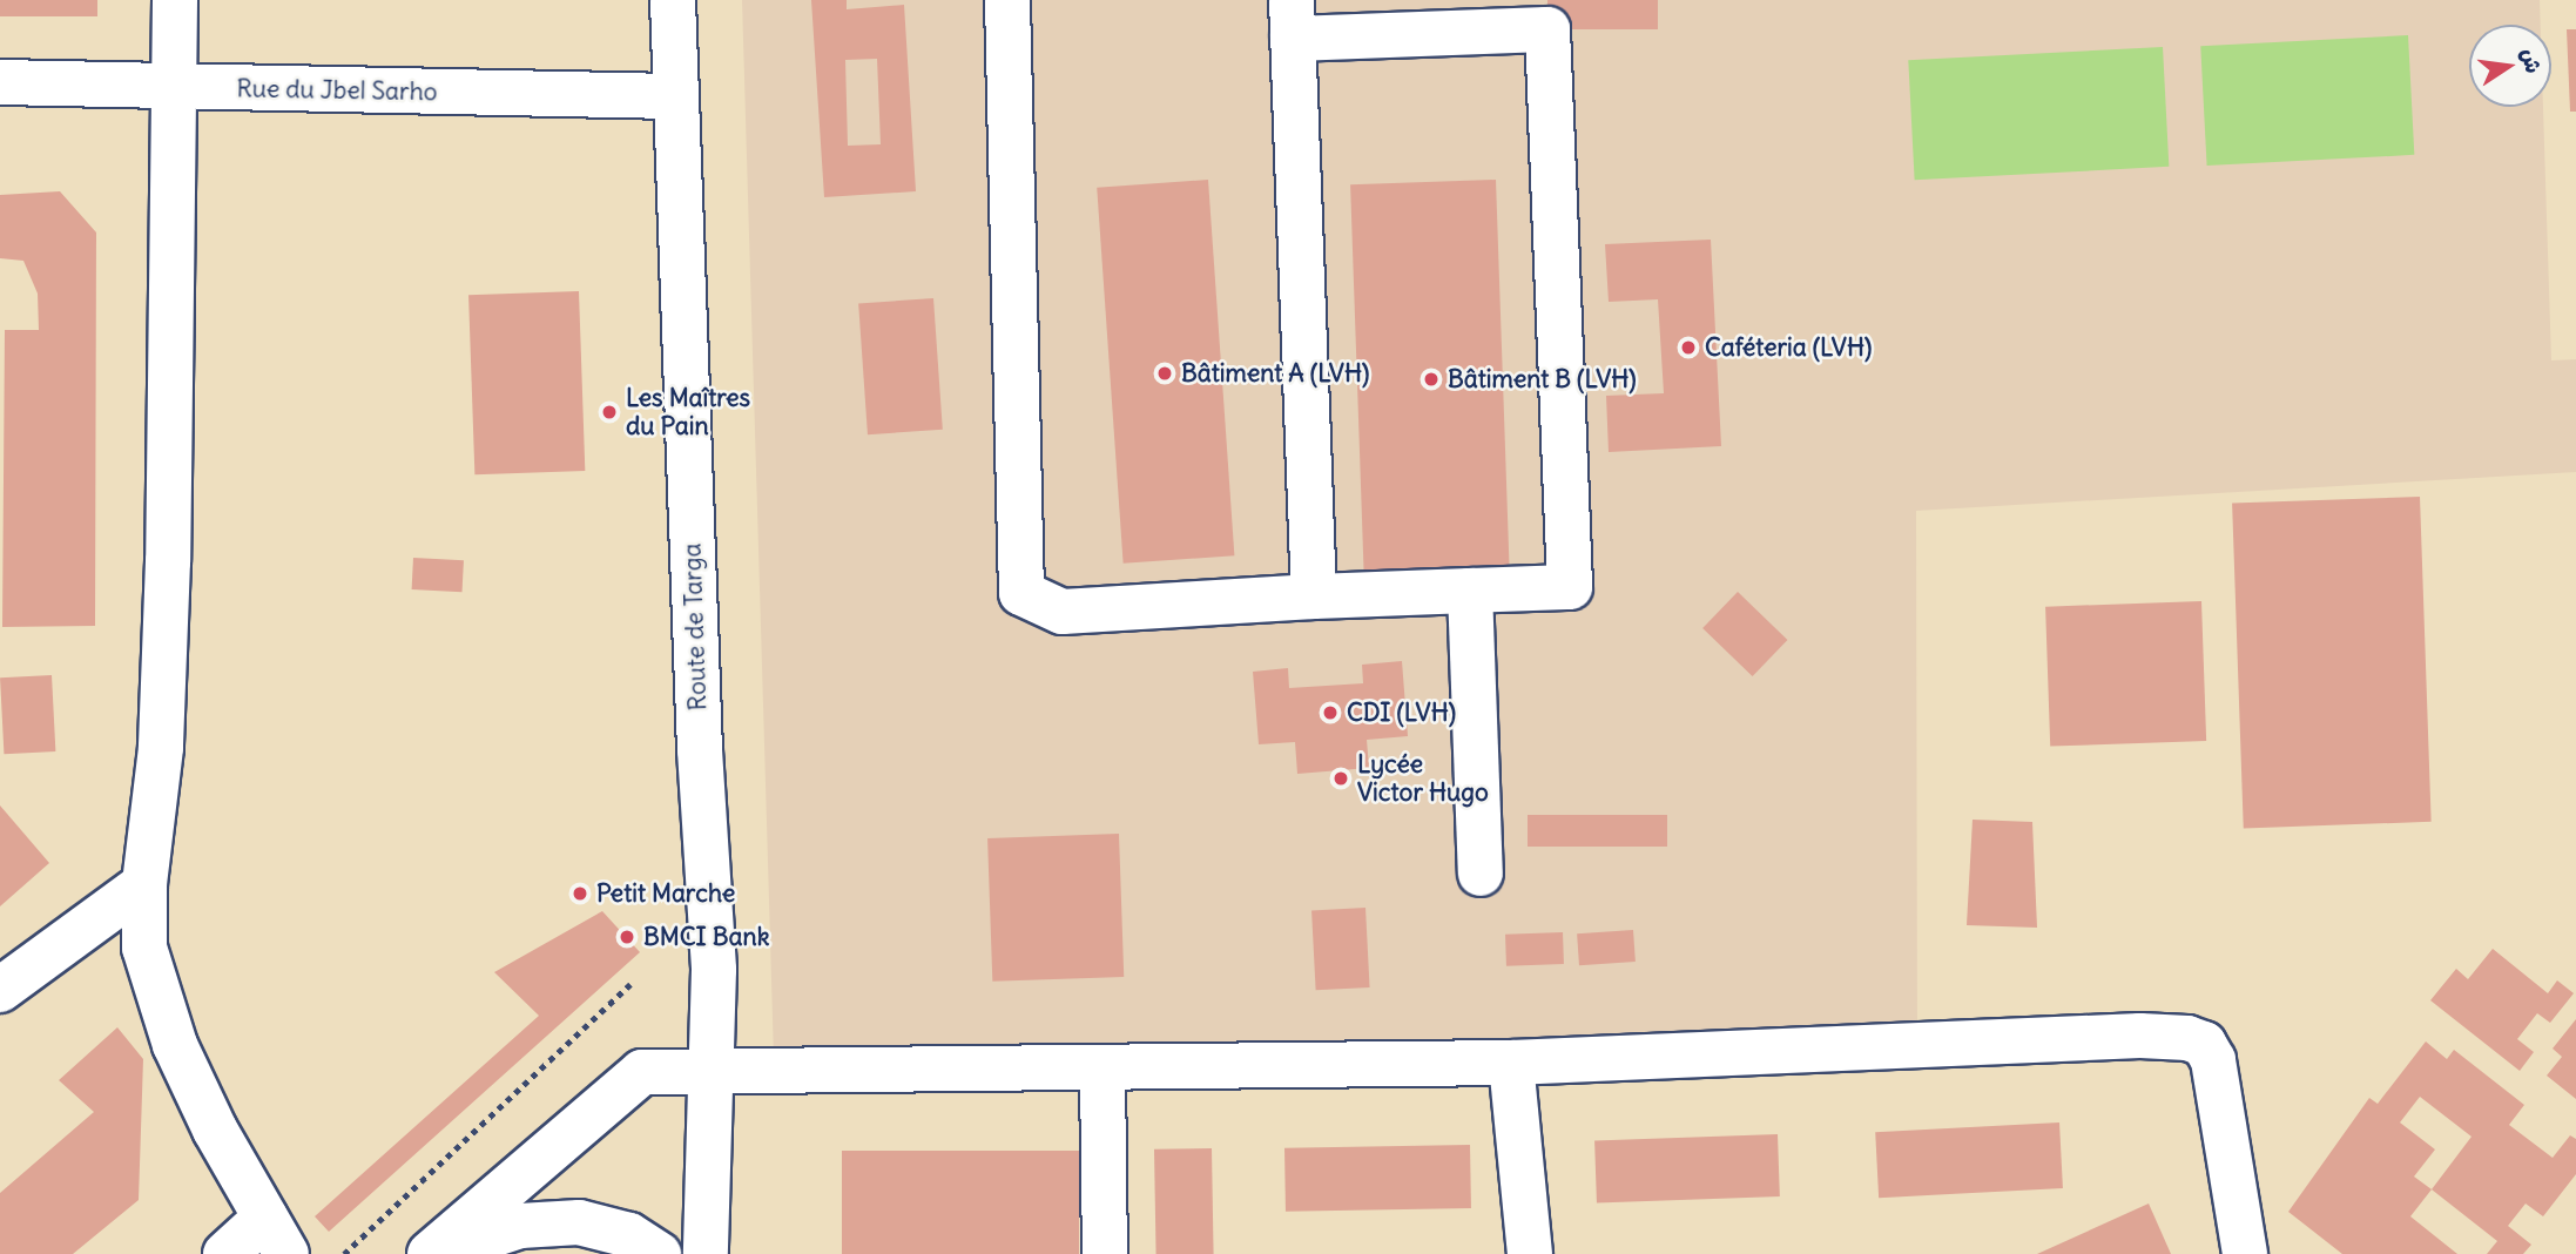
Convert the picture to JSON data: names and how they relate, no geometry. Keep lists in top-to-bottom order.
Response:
{
  "streets": {
    "street": ["Rue du Jbel Sarho", "Route de Targa"]
  },
  "crossings": [
    ["Rue du Jbel Sarho", "Route de Targa"]
  ],
  "places": [
    "Caféteria (LVH)",
    "Bâtiment A (LVH)",
    "Bâtiment B (LVH)",
    "Les Maîtres du Pain",
    "CDI (LVH)",
    "Lycée Victor Hugo",
    "Petit Marche",
    "BMCI Bank"
  ],
  "north": "right"
}
